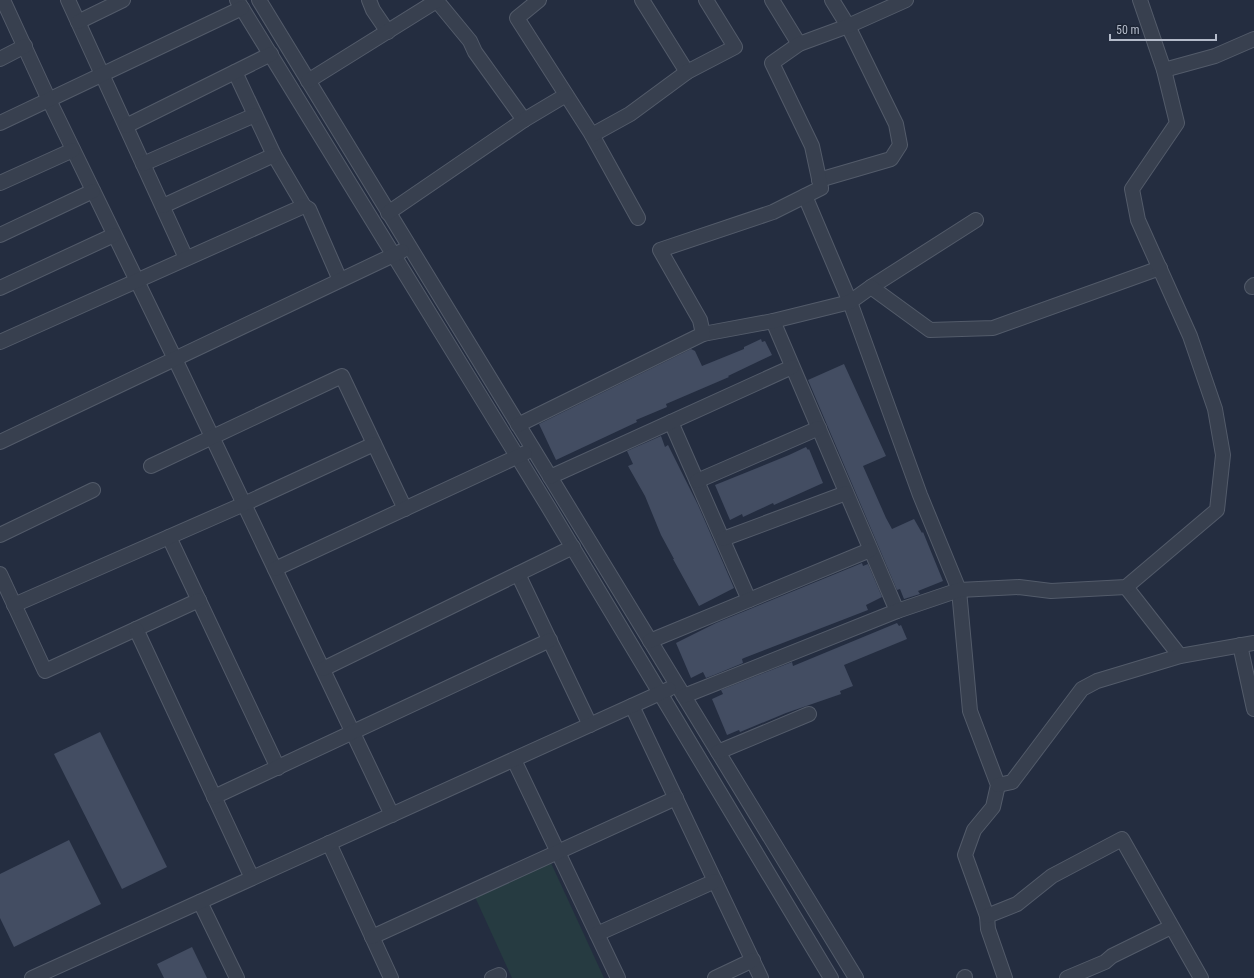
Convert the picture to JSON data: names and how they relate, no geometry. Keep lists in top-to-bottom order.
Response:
{
  "scale_bar": "50 m"
}
